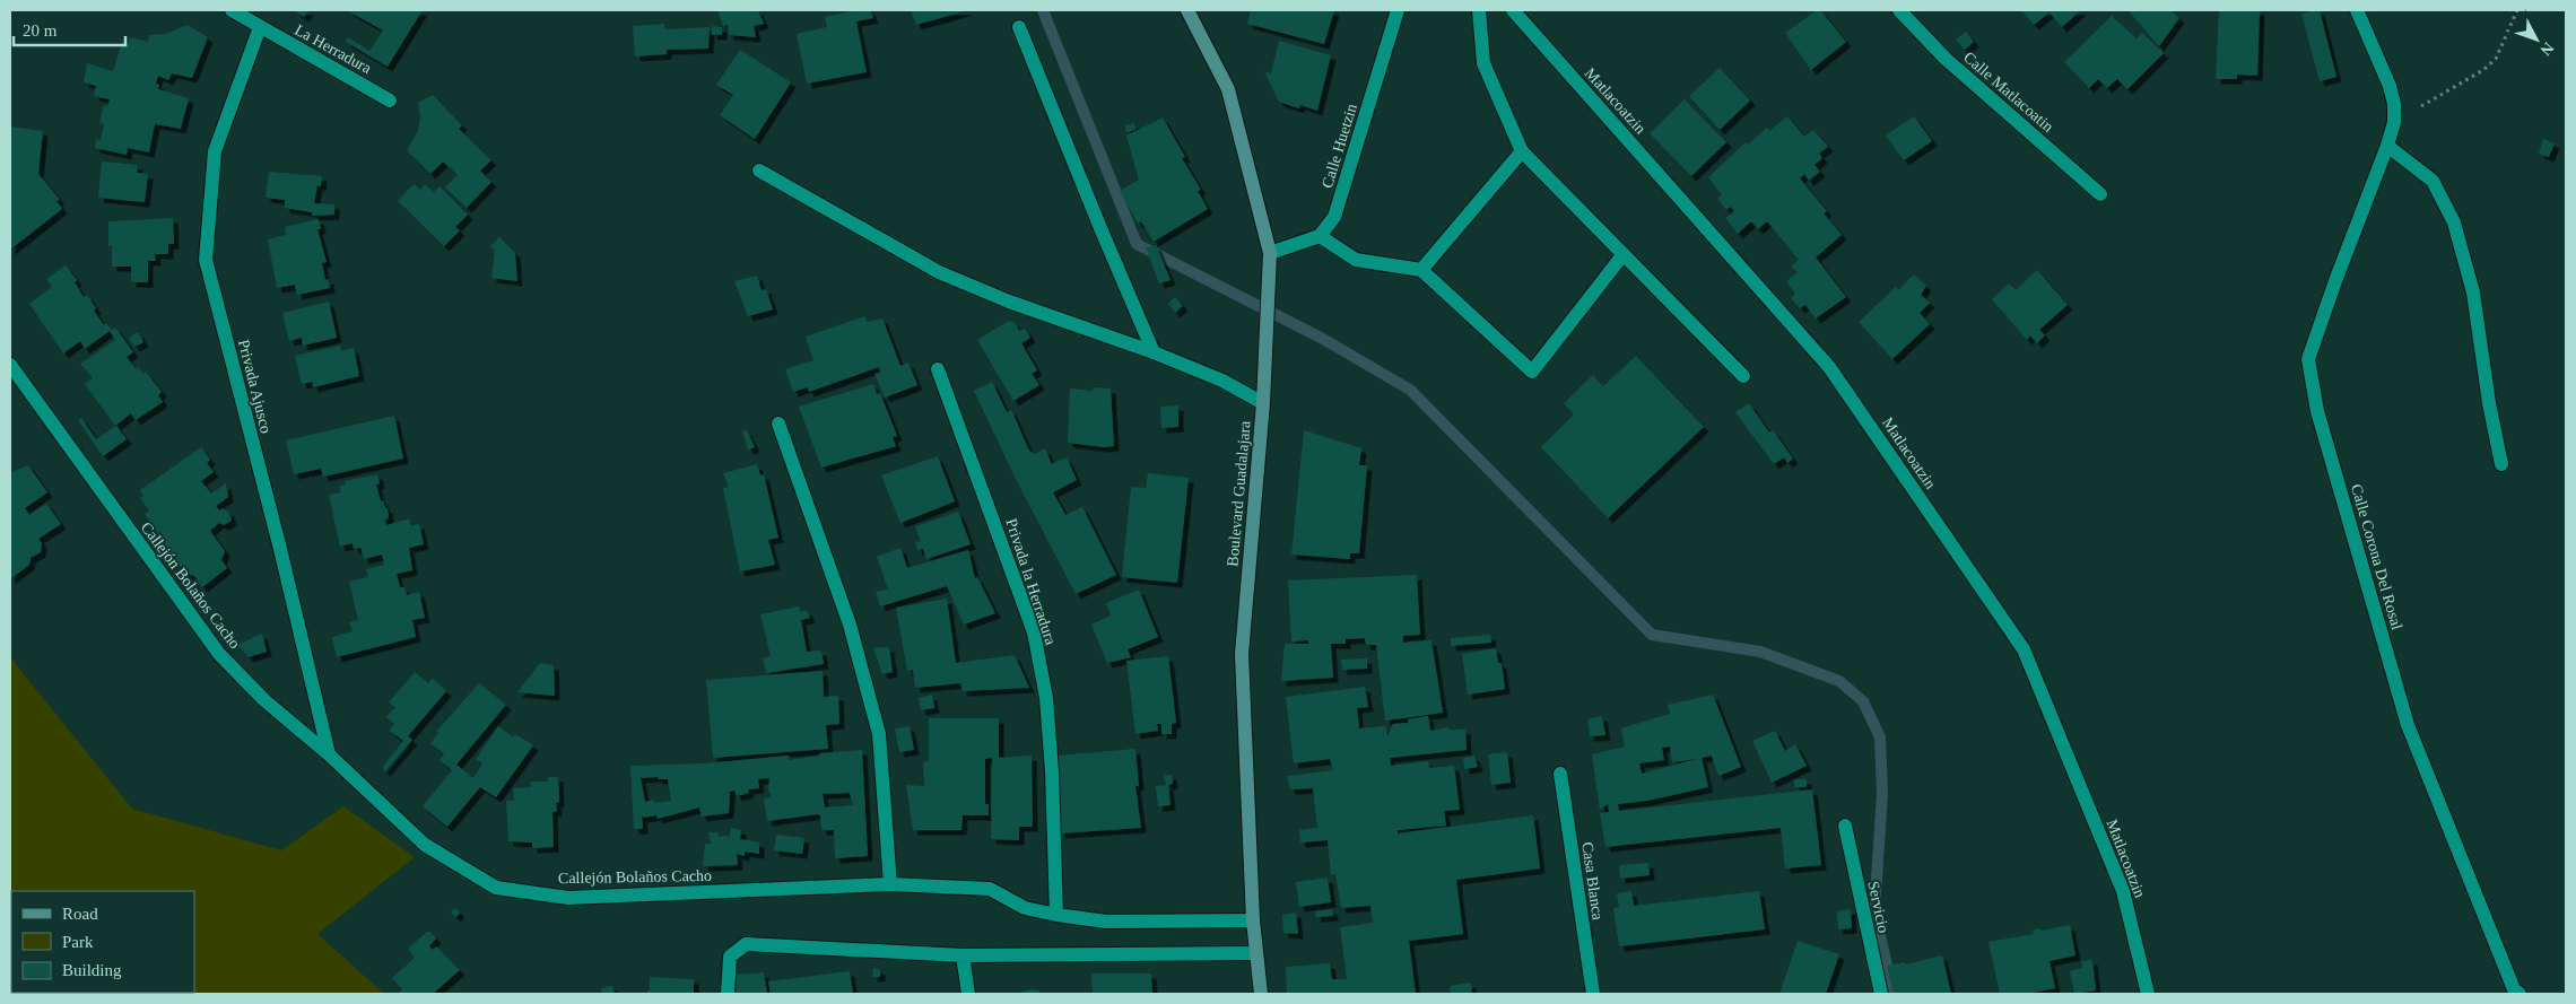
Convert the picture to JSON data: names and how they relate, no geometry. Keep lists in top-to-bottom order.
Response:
{
  "streets": {
    "main road": ["Boulevard Guadalajara"],
    "street": [
      "La Herradura",
      "Calle Matlacoatin",
      "Matlacoatzin",
      "Calle Huetzin",
      "Privada Ajusco",
      "Calle Corona Del Rosal",
      "Privada la Herradura",
      "Callejón Bolaños Cacho",
      "Casa Blanca",
      "Servicio"
    ]
  },
  "crossings": [
    ["La Herradura", "Privada Ajusco"],
    ["Privada Ajusco", "Callejón Bolaños Cacho"],
    ["Boulevard Guadalajara", "Callejón Bolaños Cacho"],
    ["Privada la Herradura", "Callejón Bolaños Cacho"]
  ],
  "legend": ["Road", "Park", "Building"],
  "scale_bar": "20 m",
  "north": "bottom right"
}
